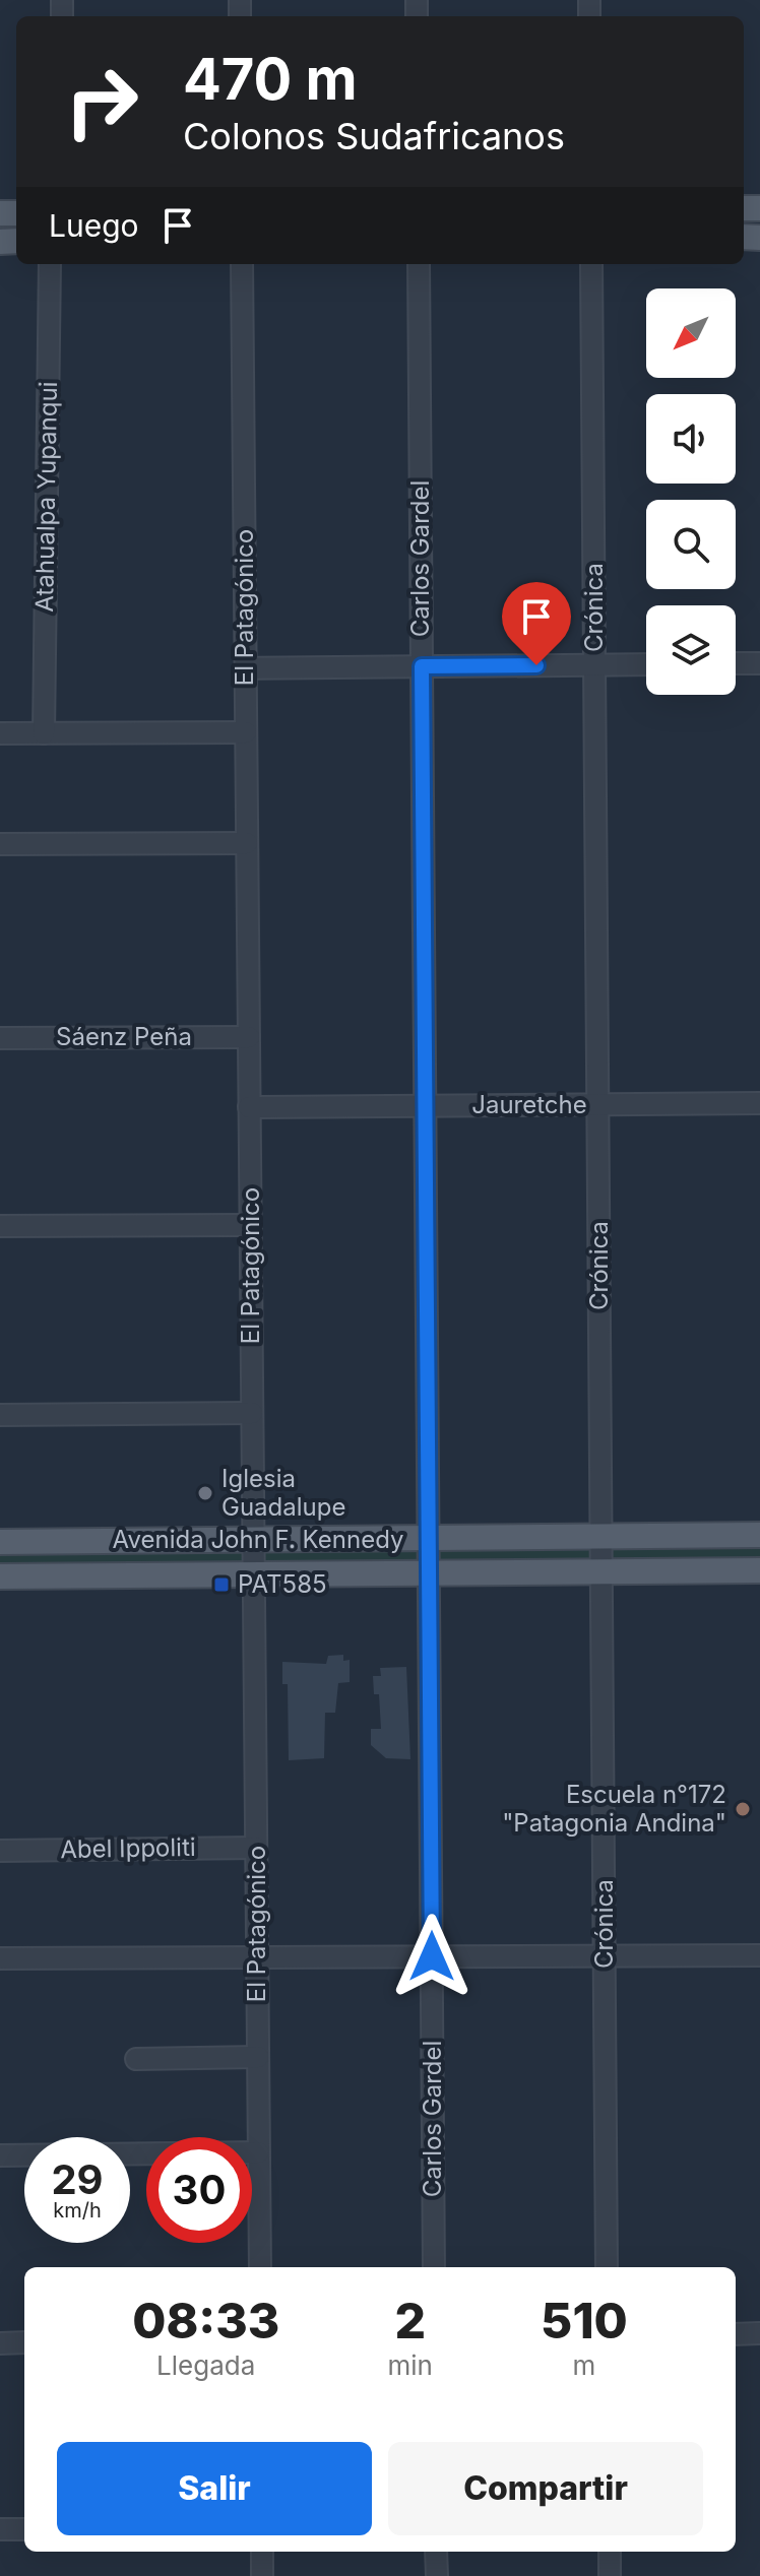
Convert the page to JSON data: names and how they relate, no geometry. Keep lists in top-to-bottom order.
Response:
{
  "streets": {
    "main road": ["Avenida John F. Kennedy"],
    "street": [
      "Atahualpa Yupanqui",
      "Carlos Gardel",
      "El Patagónico",
      "Crónica",
      "Sáenz Peña",
      "Jauretche",
      "Abel Ippoliti"
    ]
  },
  "crossings": [
    ["Carlos Gardel", "Jauretche"],
    ["Carlos Gardel", "Avenida John F. Kennedy"],
    ["El Patagónico", "Sáenz Peña"],
    ["El Patagónico", "Jauretche"],
    ["El Patagónico", "Avenida John F. Kennedy"],
    ["El Patagónico", "Abel Ippoliti"],
    ["Crónica", "Jauretche"],
    ["Crónica", "Avenida John F. Kennedy"]
  ],
  "places": {
    "other": ["Iglesia Guadalupe", "Escuela n°172 \"Patagonia Andina\""],
    "transit": ["PAT585"]
  },
  "north": "bottom left",
  "page": {
    "turn": ["470 m", "Colonos Sudafricanos"],
    "then": "Luego",
    "speed": "29 km/h",
    "limit": "30",
    "eta": [
      "08:33",
      "Llegada",
      "2",
      "min",
      "510",
      "m"
    ],
    "buttons": ["Salir", "Compartir"]
  }
}
